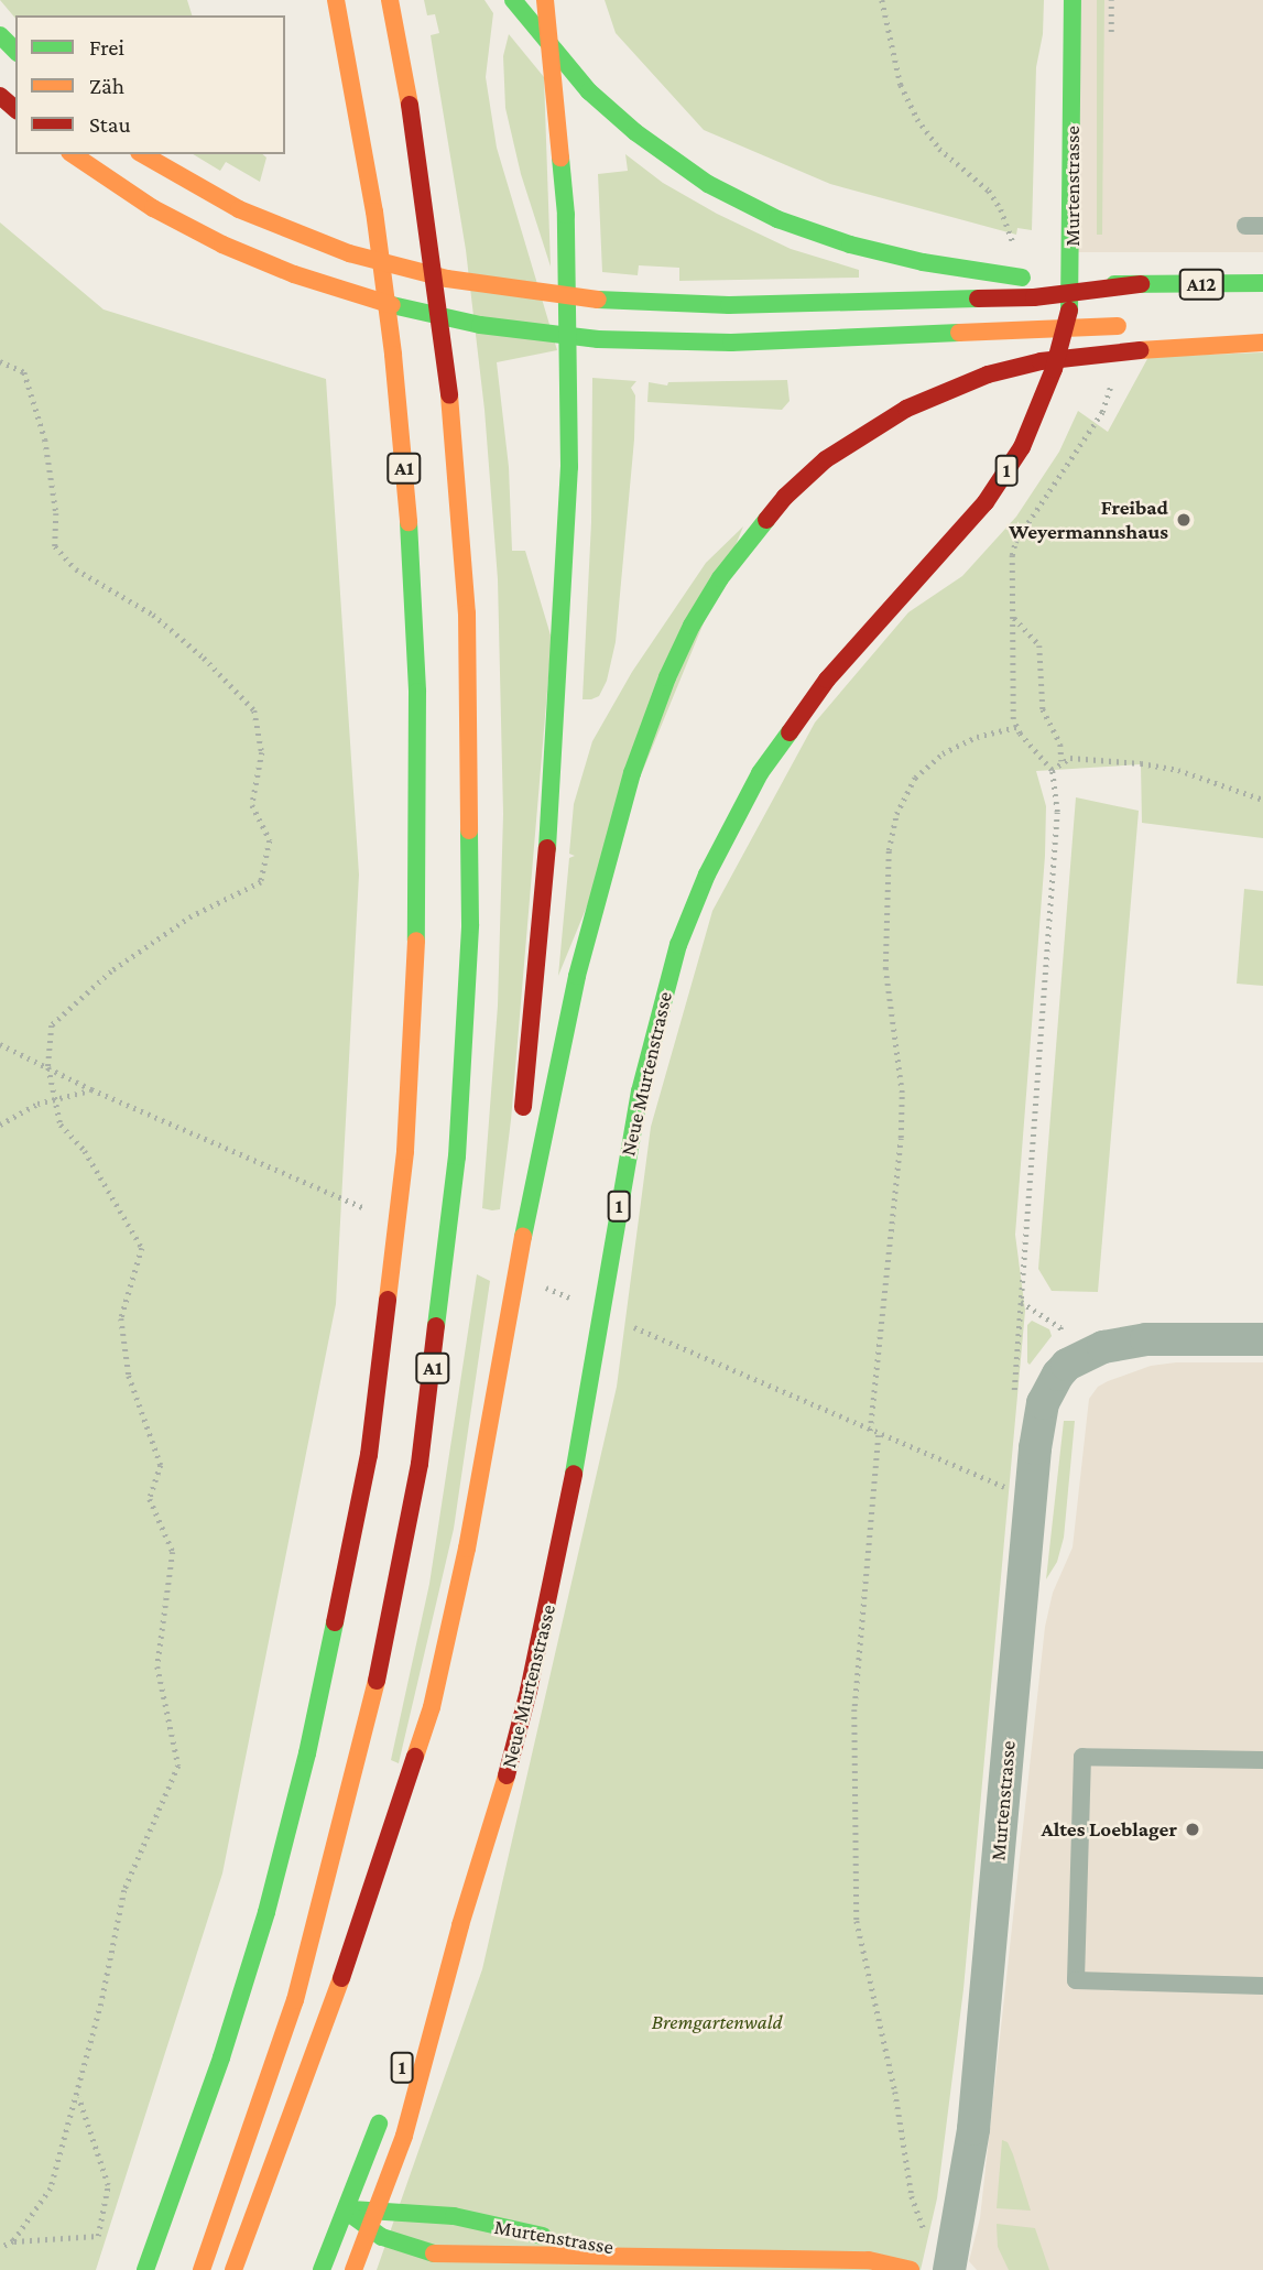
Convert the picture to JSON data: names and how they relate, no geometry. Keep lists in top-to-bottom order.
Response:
{
  "streets": {
    "main road": [
      "Murtenstrasse",
      "A12",
      "A1",
      "1",
      "Neue Murtenstrasse"
    ]
  },
  "crossings": [
    ["Murtenstrasse", "1"],
    ["Murtenstrasse", "Neue Murtenstrasse"]
  ],
  "parks": ["Bremgartenwald"],
  "places": ["Freibad Weyermannshaus", "Altes Loeblager"],
  "legend": ["Frei", "Zäh", "Stau"]
}
